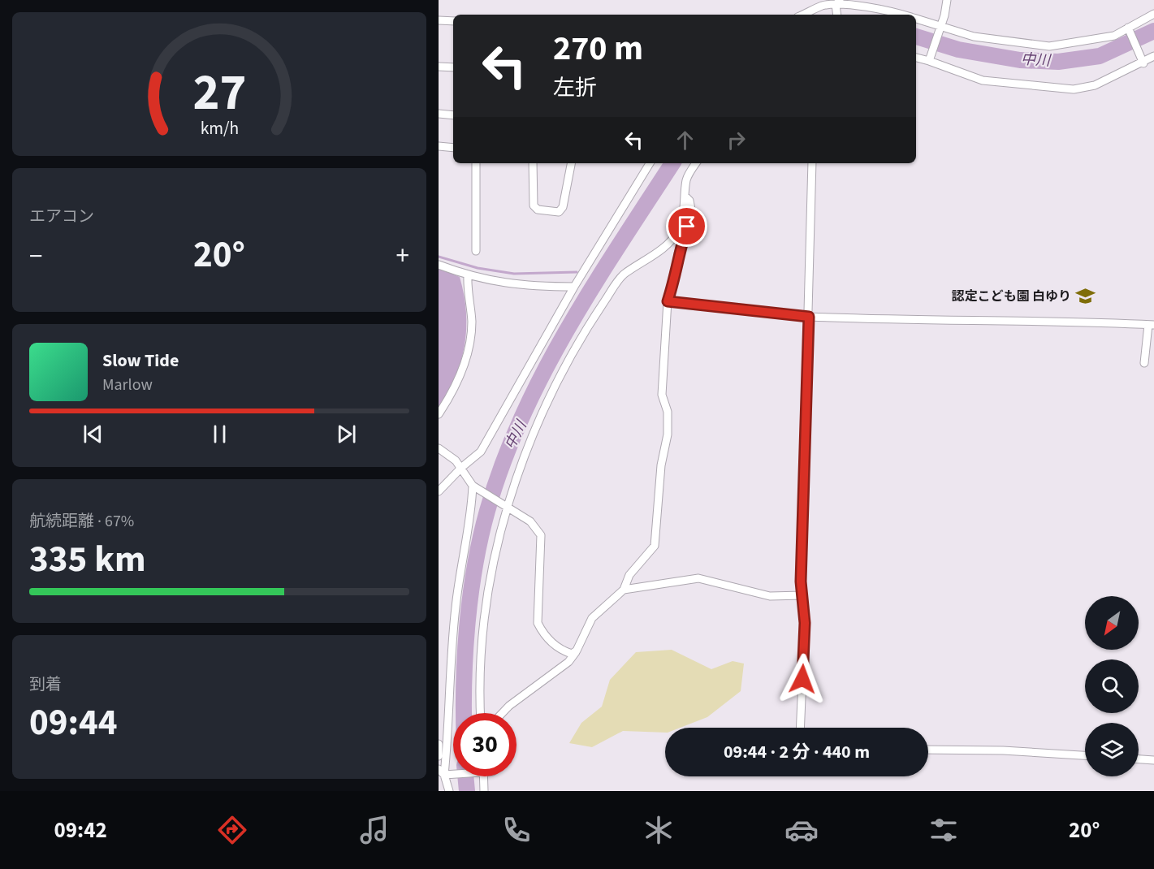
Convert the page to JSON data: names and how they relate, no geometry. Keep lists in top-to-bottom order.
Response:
{
  "water": ["中川"],
  "places": {
    "school or university": ["認定こども園 白ゆり"]
  },
  "north": "bottom left",
  "page": {
    "turn": ["270 m", "左折"],
    "tile": [
      "エアコン",
      ["航続距離 · 67%", "335 km"],
      ["到着", "09:44"]
    ],
    "heat": ["−", "20°", "+"],
    "song": ["Slow Tide", "Marlow"],
    "limit": "30",
    "trip": "09:44 · 2 分 · 440 m",
    "tabs": ["09:42", "20°"],
    "gauge": ["27", "km/h"]
  }
}
